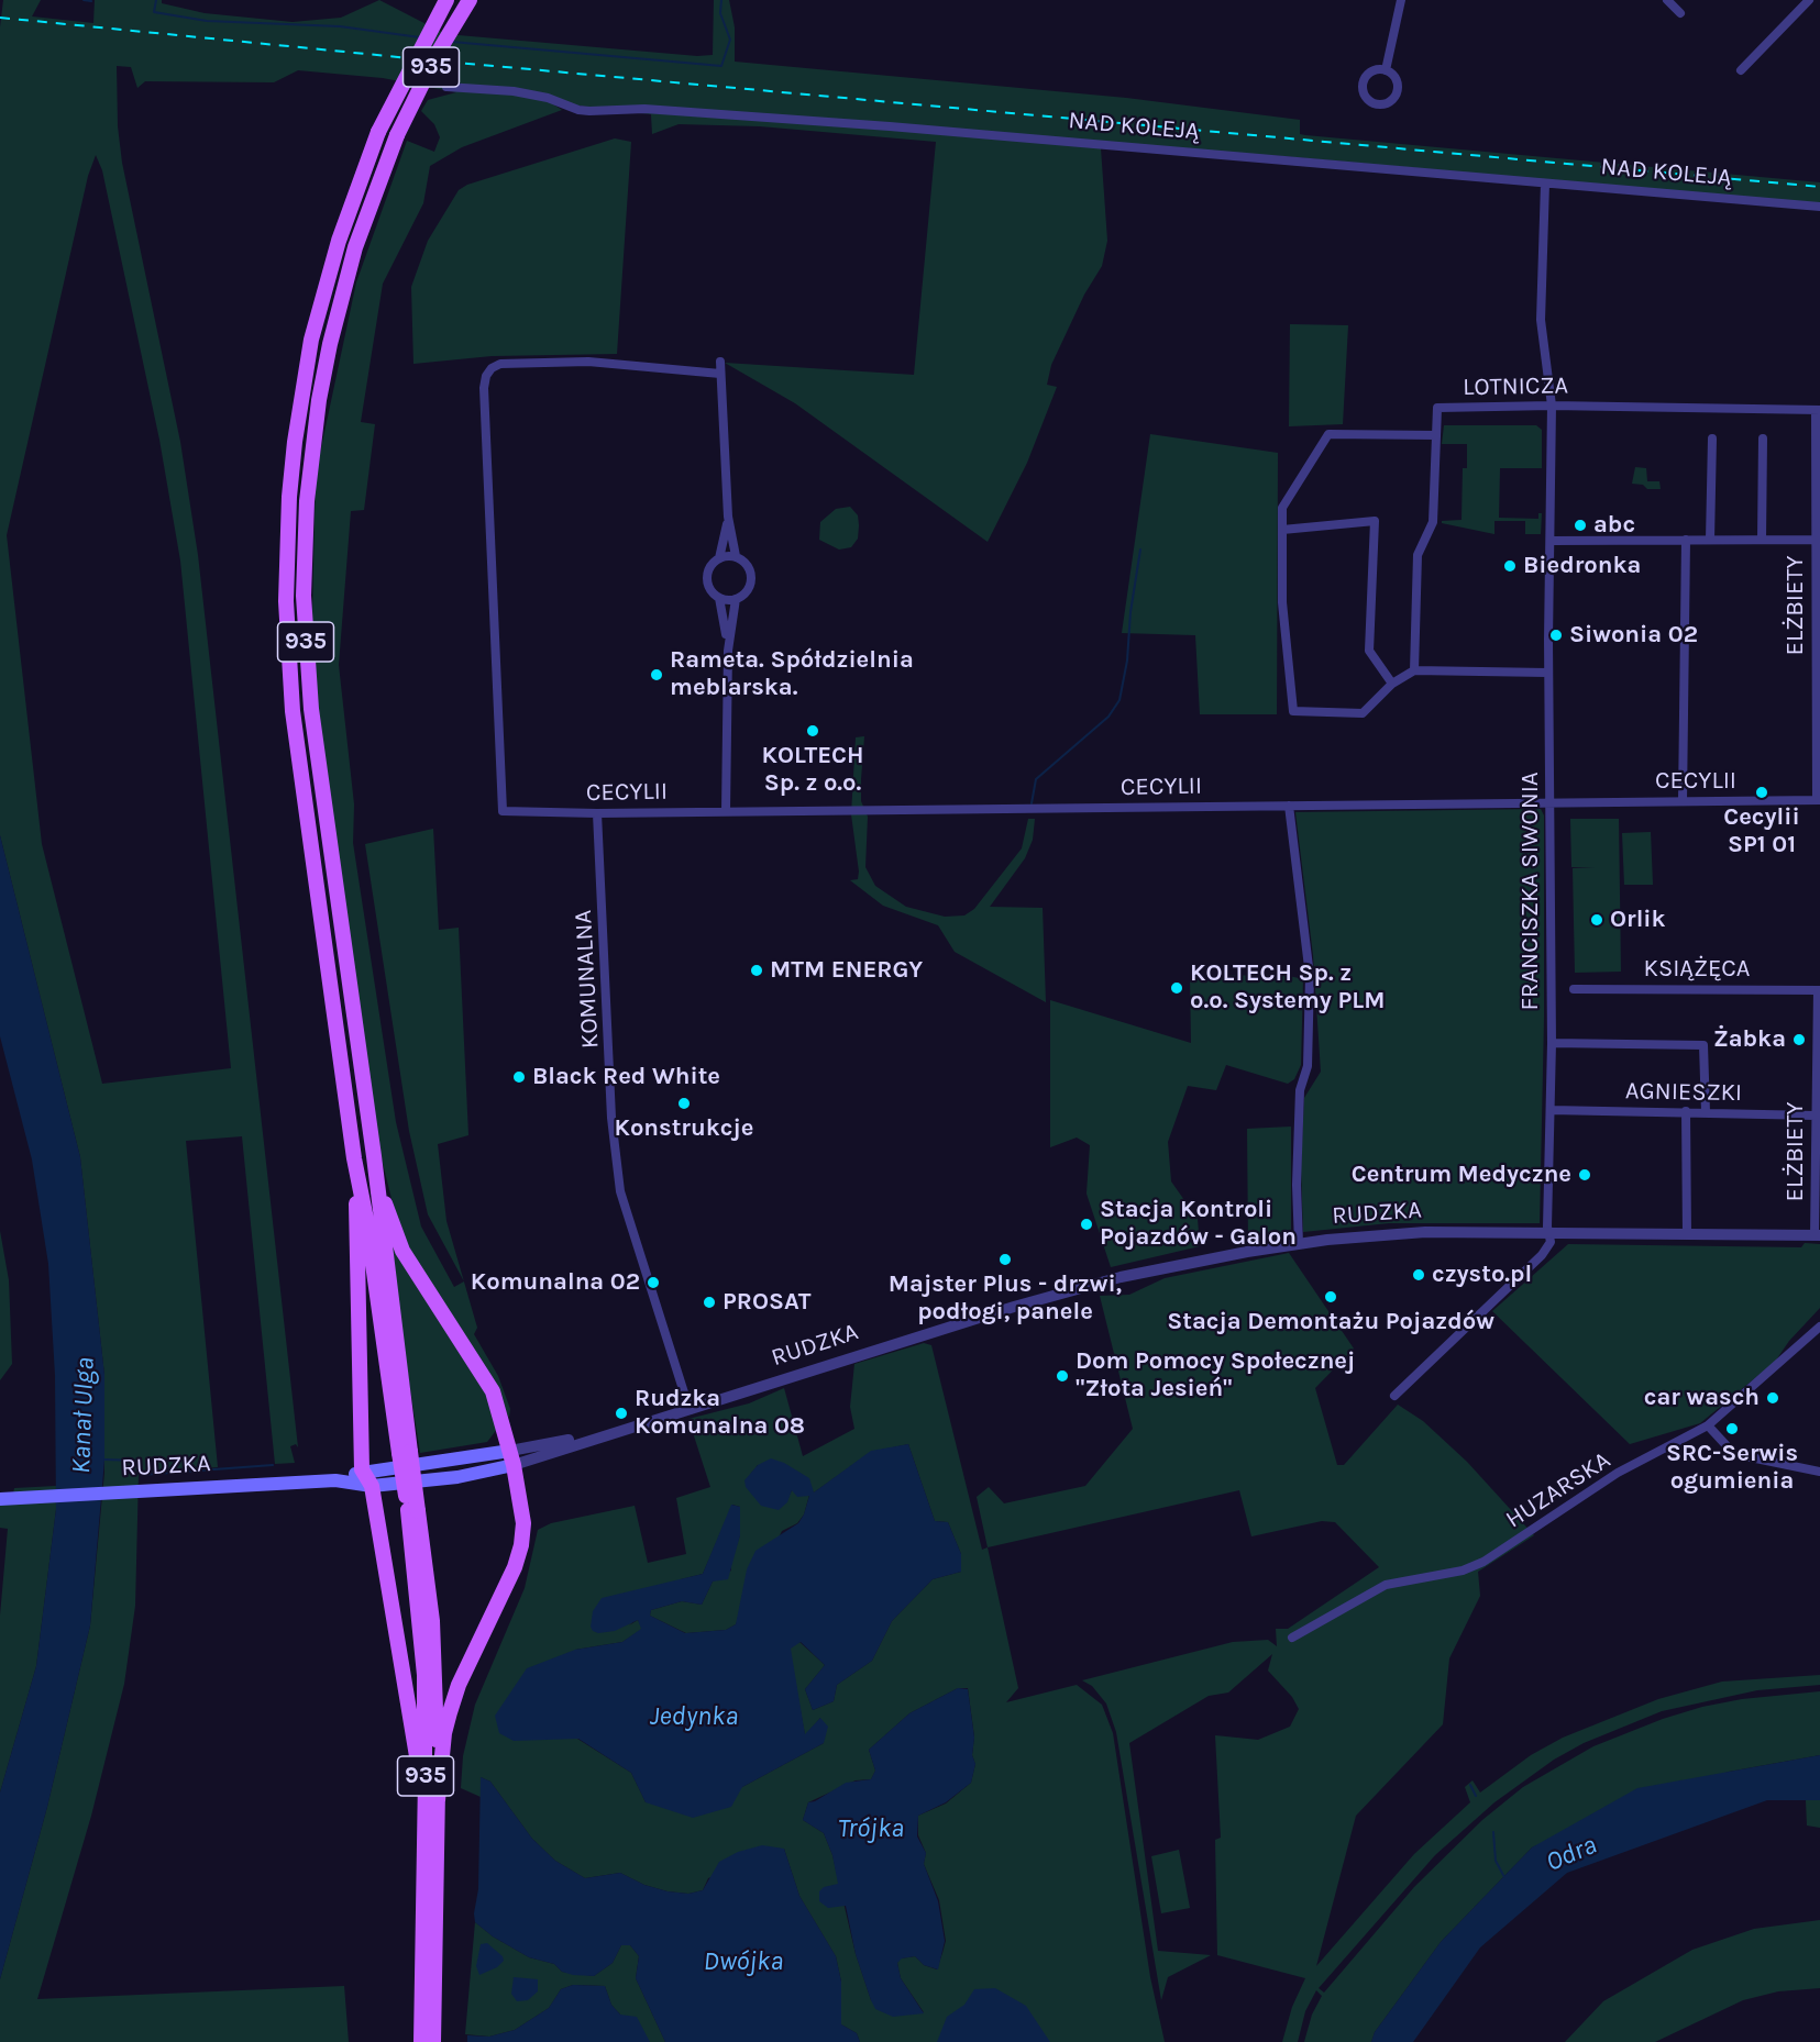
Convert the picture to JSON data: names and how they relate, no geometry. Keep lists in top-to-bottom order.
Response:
{
  "streets": {
    "main road": ["935", "RUDZKA"],
    "street": [
      "NAD KOLEJĄ",
      "LOTNICZA",
      "ELŻBIETY",
      "CECYLII",
      "FRANCISZKA SIWONIA",
      "KSIĄŻĘCA",
      "KOMUNALNA",
      "AGNIESZKI",
      "HUZARSKA"
    ]
  },
  "crossings": [
    ["NAD KOLEJĄ", "FRANCISZKA SIWONIA"],
    ["LOTNICZA", "ELŻBIETY"],
    ["LOTNICZA", "FRANCISZKA SIWONIA"],
    ["ELŻBIETY", "CECYLII"],
    ["ELŻBIETY", "KSIĄŻĘCA"],
    ["ELŻBIETY", "AGNIESZKI"],
    ["ELŻBIETY", "RUDZKA"],
    ["CECYLII", "FRANCISZKA SIWONIA"],
    ["CECYLII", "KOMUNALNA"],
    ["FRANCISZKA SIWONIA", "AGNIESZKI"],
    ["FRANCISZKA SIWONIA", "RUDZKA"],
    ["KOMUNALNA", "RUDZKA"]
  ],
  "water": [
    "Kanał Ulga",
    "Jedynka",
    "Trójka",
    "Odra",
    "Dwójka"
  ],
  "places": [
    "abc",
    "Biedronka",
    "Siwonia 02",
    "Rameta. Spółdzielnia meblarska.",
    "KOLTECH Sp. z o.o.",
    "Cecylii SP1 01",
    "Orlik",
    "MTM ENERGY",
    "KOLTECH Sp. z o.o. Systemy PLM",
    "Żabka",
    "Black Red White",
    "Konstrukcje",
    "Centrum Medyczne",
    "Stacja Kontroli Pojazdów - Galon",
    "Majster Plus - drzwi, podłogi, panele",
    "czysto.pl",
    "Komunalna 02",
    "Stacja Demontażu Pojazdów",
    "PROSAT",
    "Dom Pomocy Społecznej \"Złota Jesień\"",
    "car wasch",
    "Rudzka Komunalna 08",
    "SRC-Serwis ogumienia"
  ]
}
